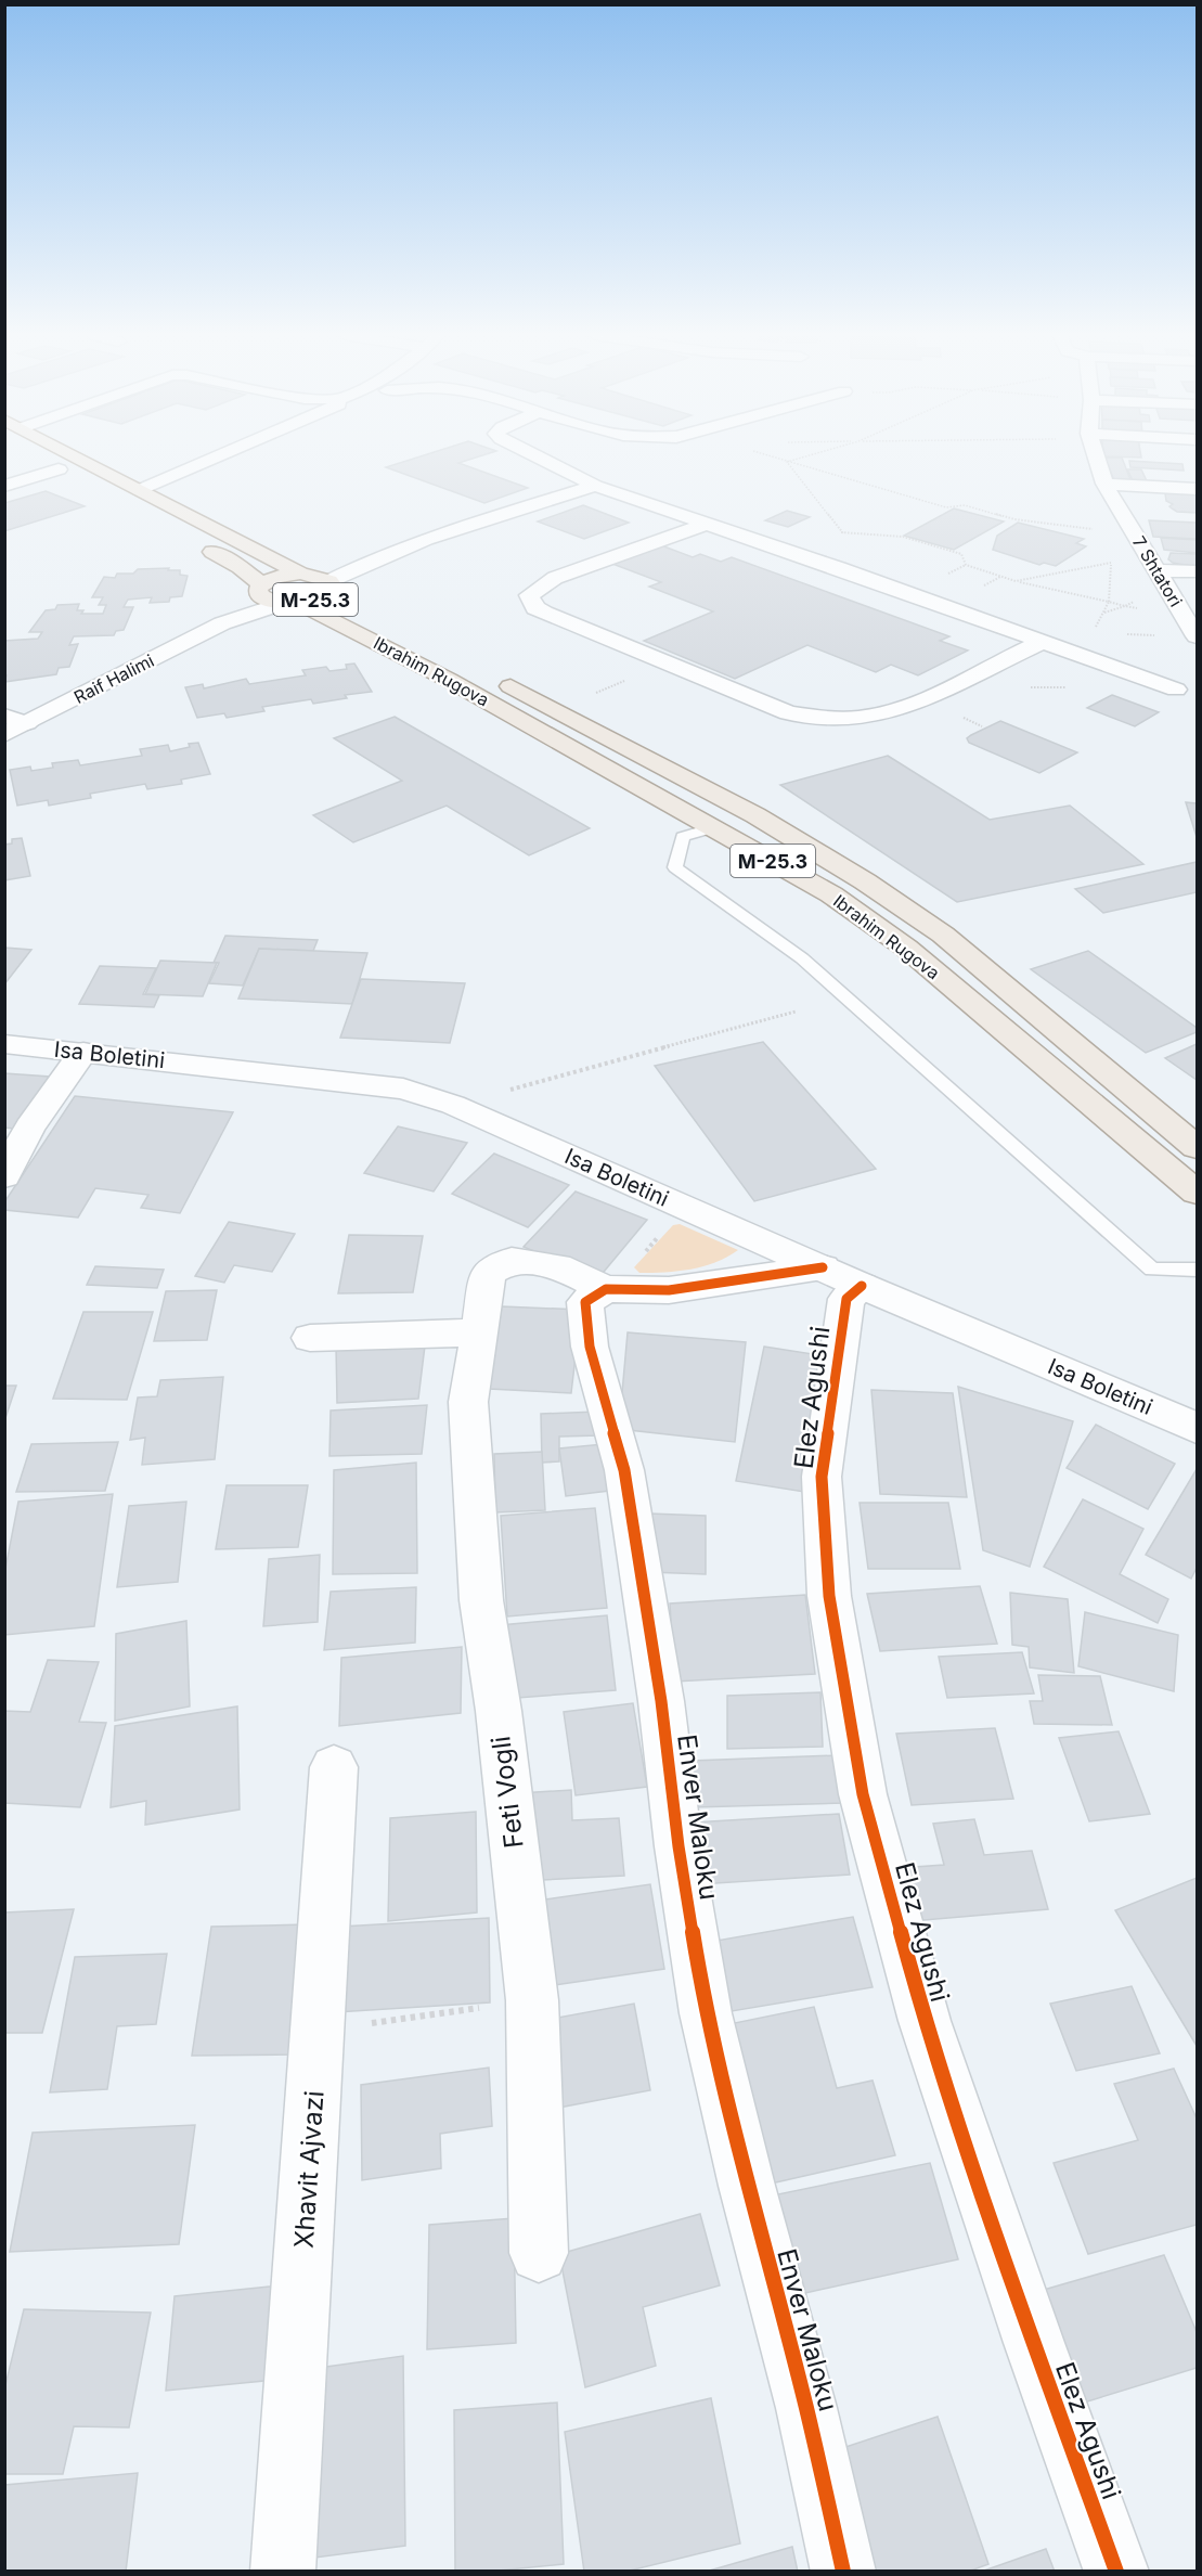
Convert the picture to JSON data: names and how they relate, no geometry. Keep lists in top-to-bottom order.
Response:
{
  "streets": {
    "main road": ["M-25.3", "Ibrahim Rugova"],
    "street": [
      "7 Shtatori",
      "Raif Halimi",
      "Isa Boletini",
      "Elez Agushi",
      "Feti Vogli",
      "Enver Maloku",
      "Xhavit Ajvazi"
    ]
  },
  "crossings": [
    ["M-25.3", "Ibrahim Rugova"],
    ["M-25.3", "Raif Halimi"],
    ["Ibrahim Rugova", "Raif Halimi"],
    ["Isa Boletini", "Elez Agushi"],
    ["Feti Vogli", "Enver Maloku"]
  ]
}
